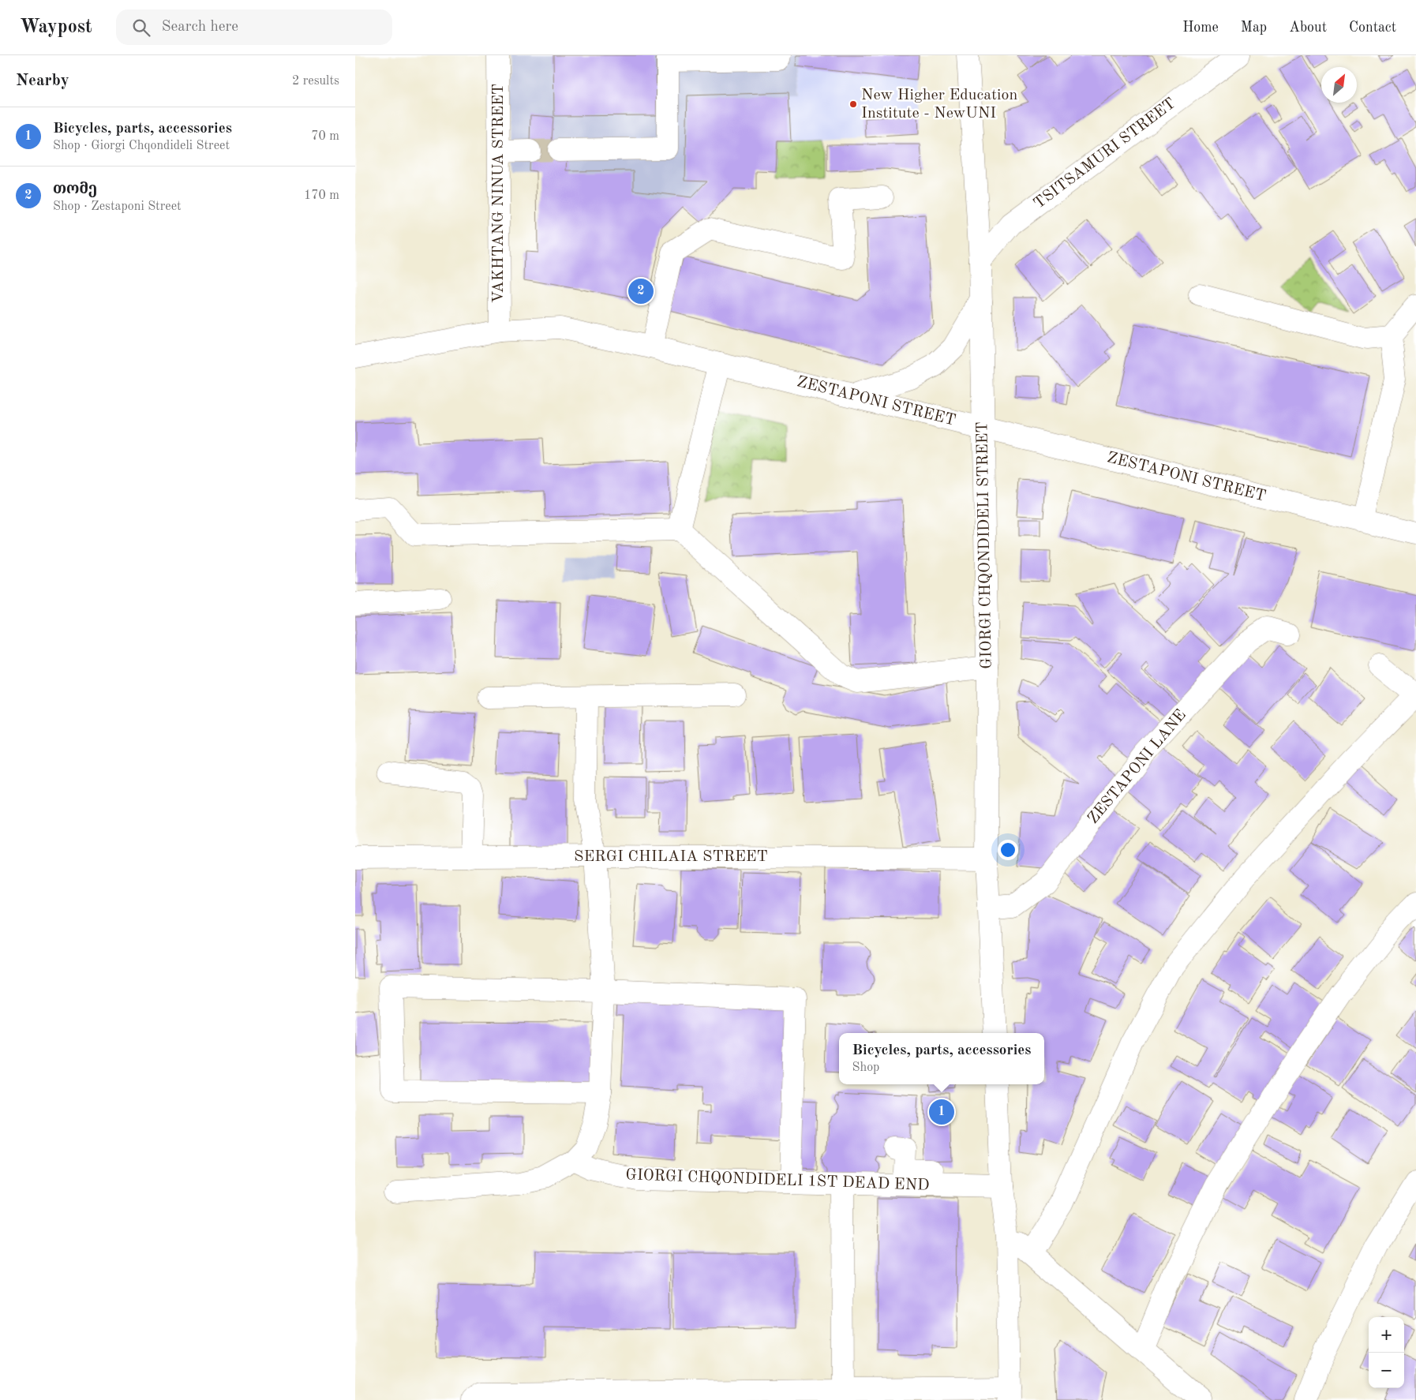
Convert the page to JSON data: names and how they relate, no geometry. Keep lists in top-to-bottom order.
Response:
{
  "streets": {
    "street": [
      "TSITSAMURI STREET",
      "VAKHTANG NINUA STREET",
      "ZESTAPONI STREET",
      "GIORGI CHQONDIDELI STREET",
      "ZESTAPONI LANE",
      "SERGI CHILAIA STREET",
      "GIORGI CHQONDIDELI 1ST DEAD END"
    ]
  },
  "crossings": [
    ["TSITSAMURI STREET", "GIORGI CHQONDIDELI STREET"],
    ["VAKHTANG NINUA STREET", "ZESTAPONI STREET"],
    ["ZESTAPONI STREET", "GIORGI CHQONDIDELI STREET"],
    ["GIORGI CHQONDIDELI STREET", "ZESTAPONI LANE"],
    ["GIORGI CHQONDIDELI STREET", "SERGI CHILAIA STREET"]
  ],
  "places": ["New Higher Education Institute - NewUNI"],
  "north": "top right",
  "page": {
    "header": "Waypost",
    "search": "Search here",
    "nav": [
      "Home",
      "Map",
      "About",
      "Contact"
    ],
    "heading": ["Nearby", "2 results"],
    "list": [
      {
        "mark": "1",
        "name": "Bicycles, parts, accessories",
        "note": "Shop · Giorgi Chqondideli Street",
        "value": "70 m"
      },
      {
        "mark": "2",
        "name": "თომე",
        "note": "Shop · Zestaponi Street",
        "value": "170 m"
      }
    ],
    "pins": ["2", "1"],
    "popup": ["Bicycles, parts, accessories", "Shop"],
    "map_buttons": ["+", "−"]
  }
}
